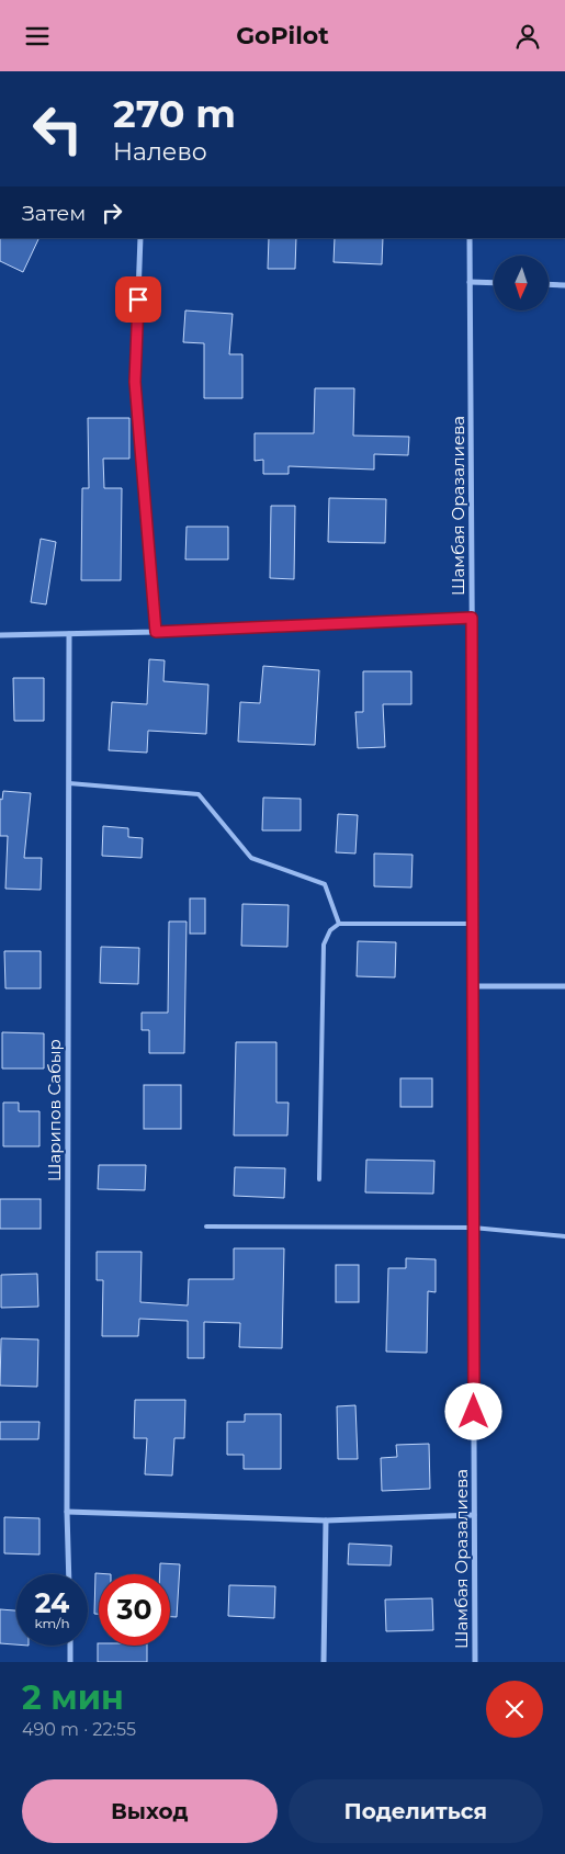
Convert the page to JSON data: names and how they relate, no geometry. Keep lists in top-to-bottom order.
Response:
{
  "streets": {
    "street": ["Шамбая Оразалиева", "Шарипов Сабыр"]
  },
  "north": "bottom",
  "page": {
    "header": "GoPilot",
    "turn": ["270 m", "Налево"],
    "then": "Затем",
    "speed": "24 km/h",
    "limit": "30",
    "heading": ["2 мин", "490 m · 22:55"],
    "buttons": ["Выход", "Поделиться"]
  }
}
